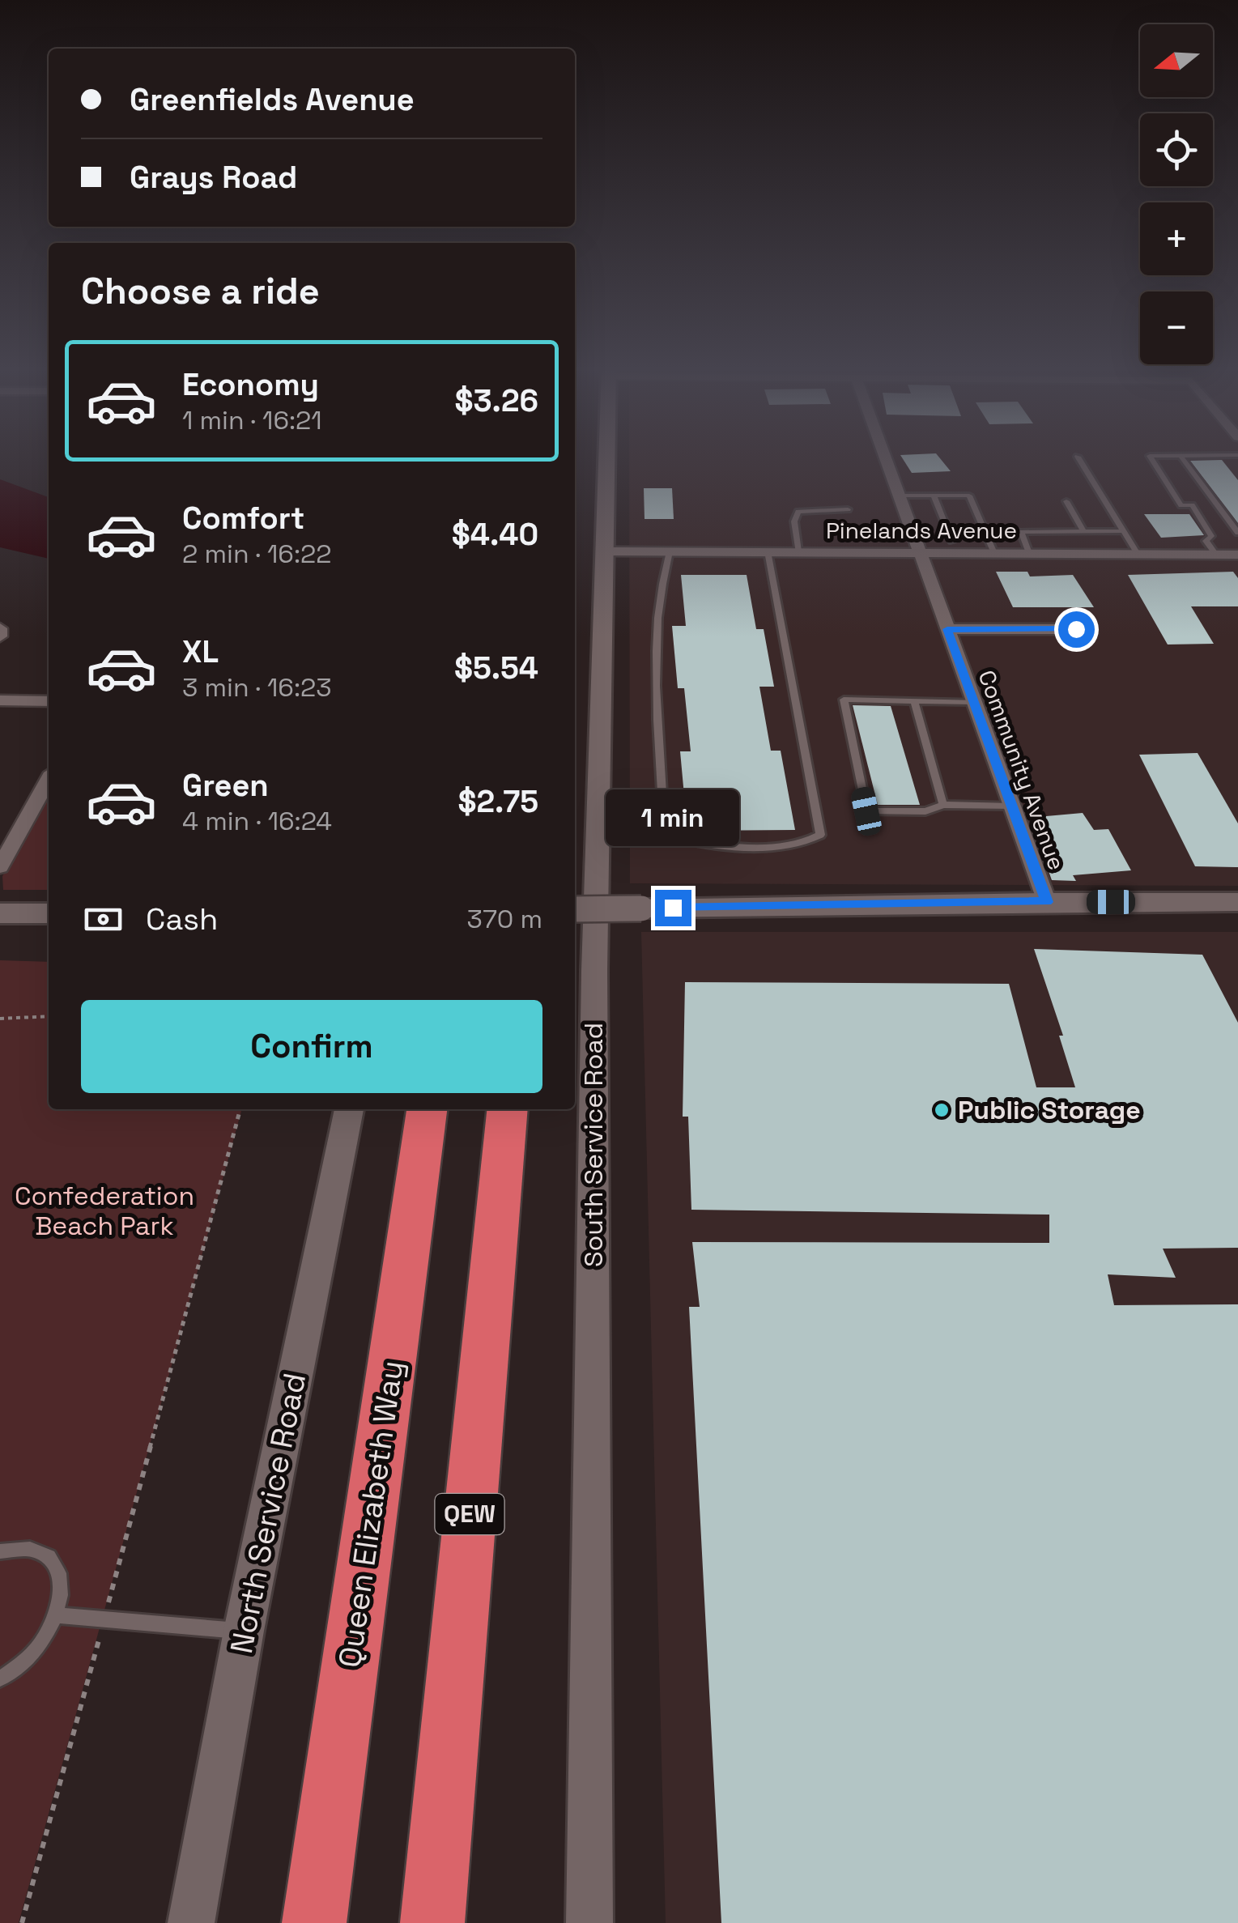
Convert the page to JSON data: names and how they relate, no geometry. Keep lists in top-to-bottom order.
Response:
{
  "streets": {
    "highway": ["Queen Elizabeth Way", "QEW"],
    "street": [
      "Pinelands Avenue",
      "Community Avenue",
      "South Service Road",
      "North Service Road"
    ]
  },
  "crossings": [
    ["Pinelands Avenue", "Community Avenue"],
    ["Pinelands Avenue", "South Service Road"]
  ],
  "parks": ["Confederation Beach Park"],
  "places": ["Public Storage"],
  "north": "left",
  "page": {
    "map_buttons": ["+", "−"],
    "banner": ["Greenfields Avenue", "Grays Road"],
    "heading": "Choose a ride",
    "list": [
      {
        "name": "Economy",
        "note": "1 min · 16:21",
        "value": "$3.26"
      },
      {
        "name": "Comfort",
        "note": "2 min · 16:22",
        "value": "$4.40"
      },
      {
        "name": "XL",
        "note": "3 min · 16:23",
        "value": "$5.54"
      },
      {
        "name": "Green",
        "note": "4 min · 16:24",
        "value": "$2.75"
      }
    ],
    "bubble": "1 min",
    "pay": ["Cash", "370 m"],
    "buttons": "Confirm"
  }
}
